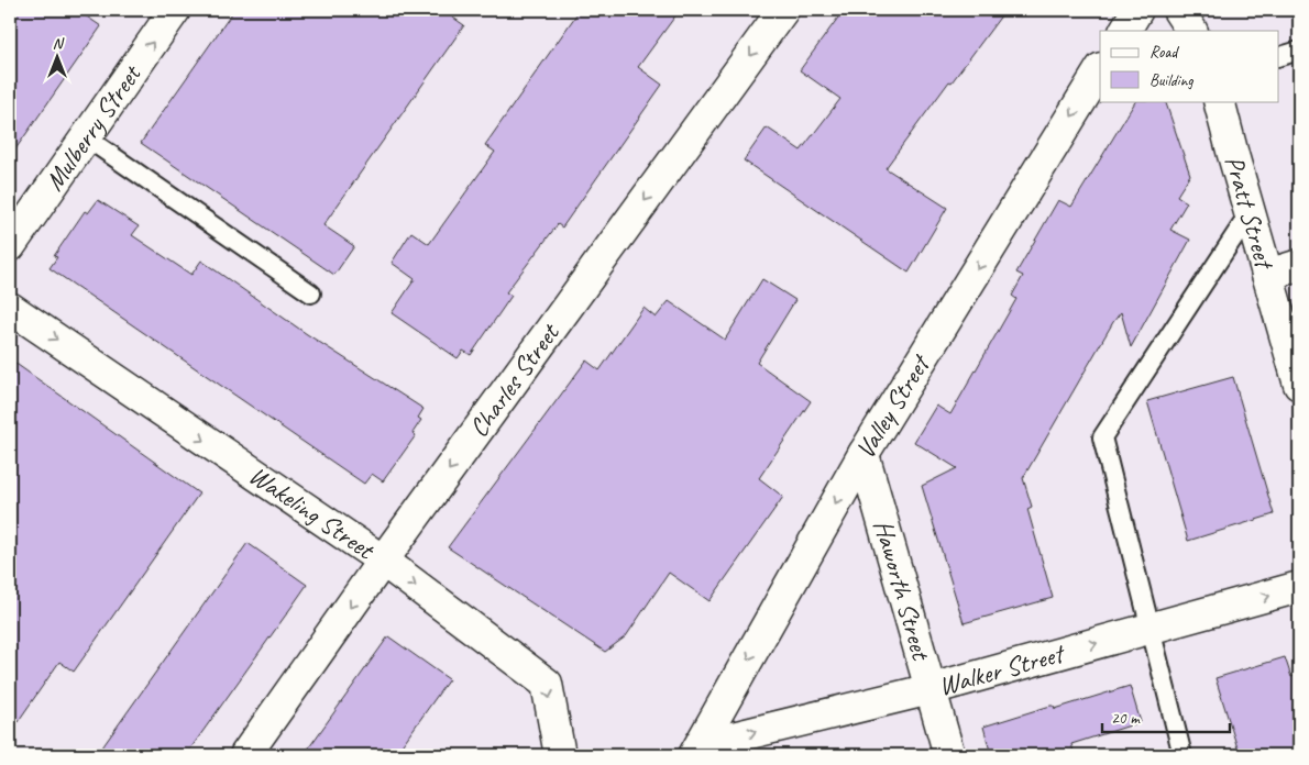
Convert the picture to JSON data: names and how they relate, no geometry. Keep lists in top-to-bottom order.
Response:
{
  "streets": {
    "street": [
      "Mulberry Street",
      "Pratt Street",
      "Charles Street",
      "Valley Street",
      "Wakeling Street",
      "Haworth Street",
      "Walker Street"
    ]
  },
  "crossings": [
    ["Charles Street", "Wakeling Street"],
    ["Valley Street", "Haworth Street"],
    ["Valley Street", "Walker Street"],
    ["Haworth Street", "Walker Street"]
  ],
  "one_way": [
    "Mulberry Street",
    "Charles Street",
    "Valley Street",
    "Wakeling Street",
    "Walker Street"
  ],
  "legend": ["Road", "Building"],
  "scale_bar": "20 m",
  "north": "top"
}
